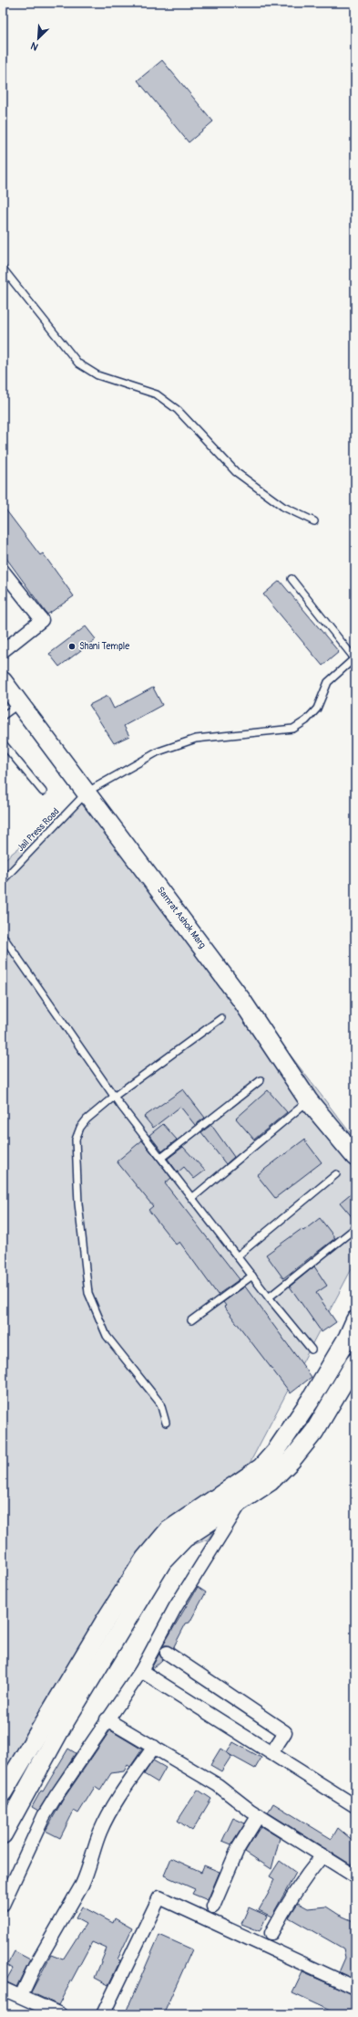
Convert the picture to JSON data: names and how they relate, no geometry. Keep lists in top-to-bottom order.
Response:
{
  "streets": {
    "street": ["Samrat Ashok Marg"],
    "lane": ["Jail Press Road"]
  },
  "crossings": [
    ["Jail Press Road", "Samrat Ashok Marg"]
  ],
  "places": ["Shani Temple"],
  "north": "bottom left"
}
